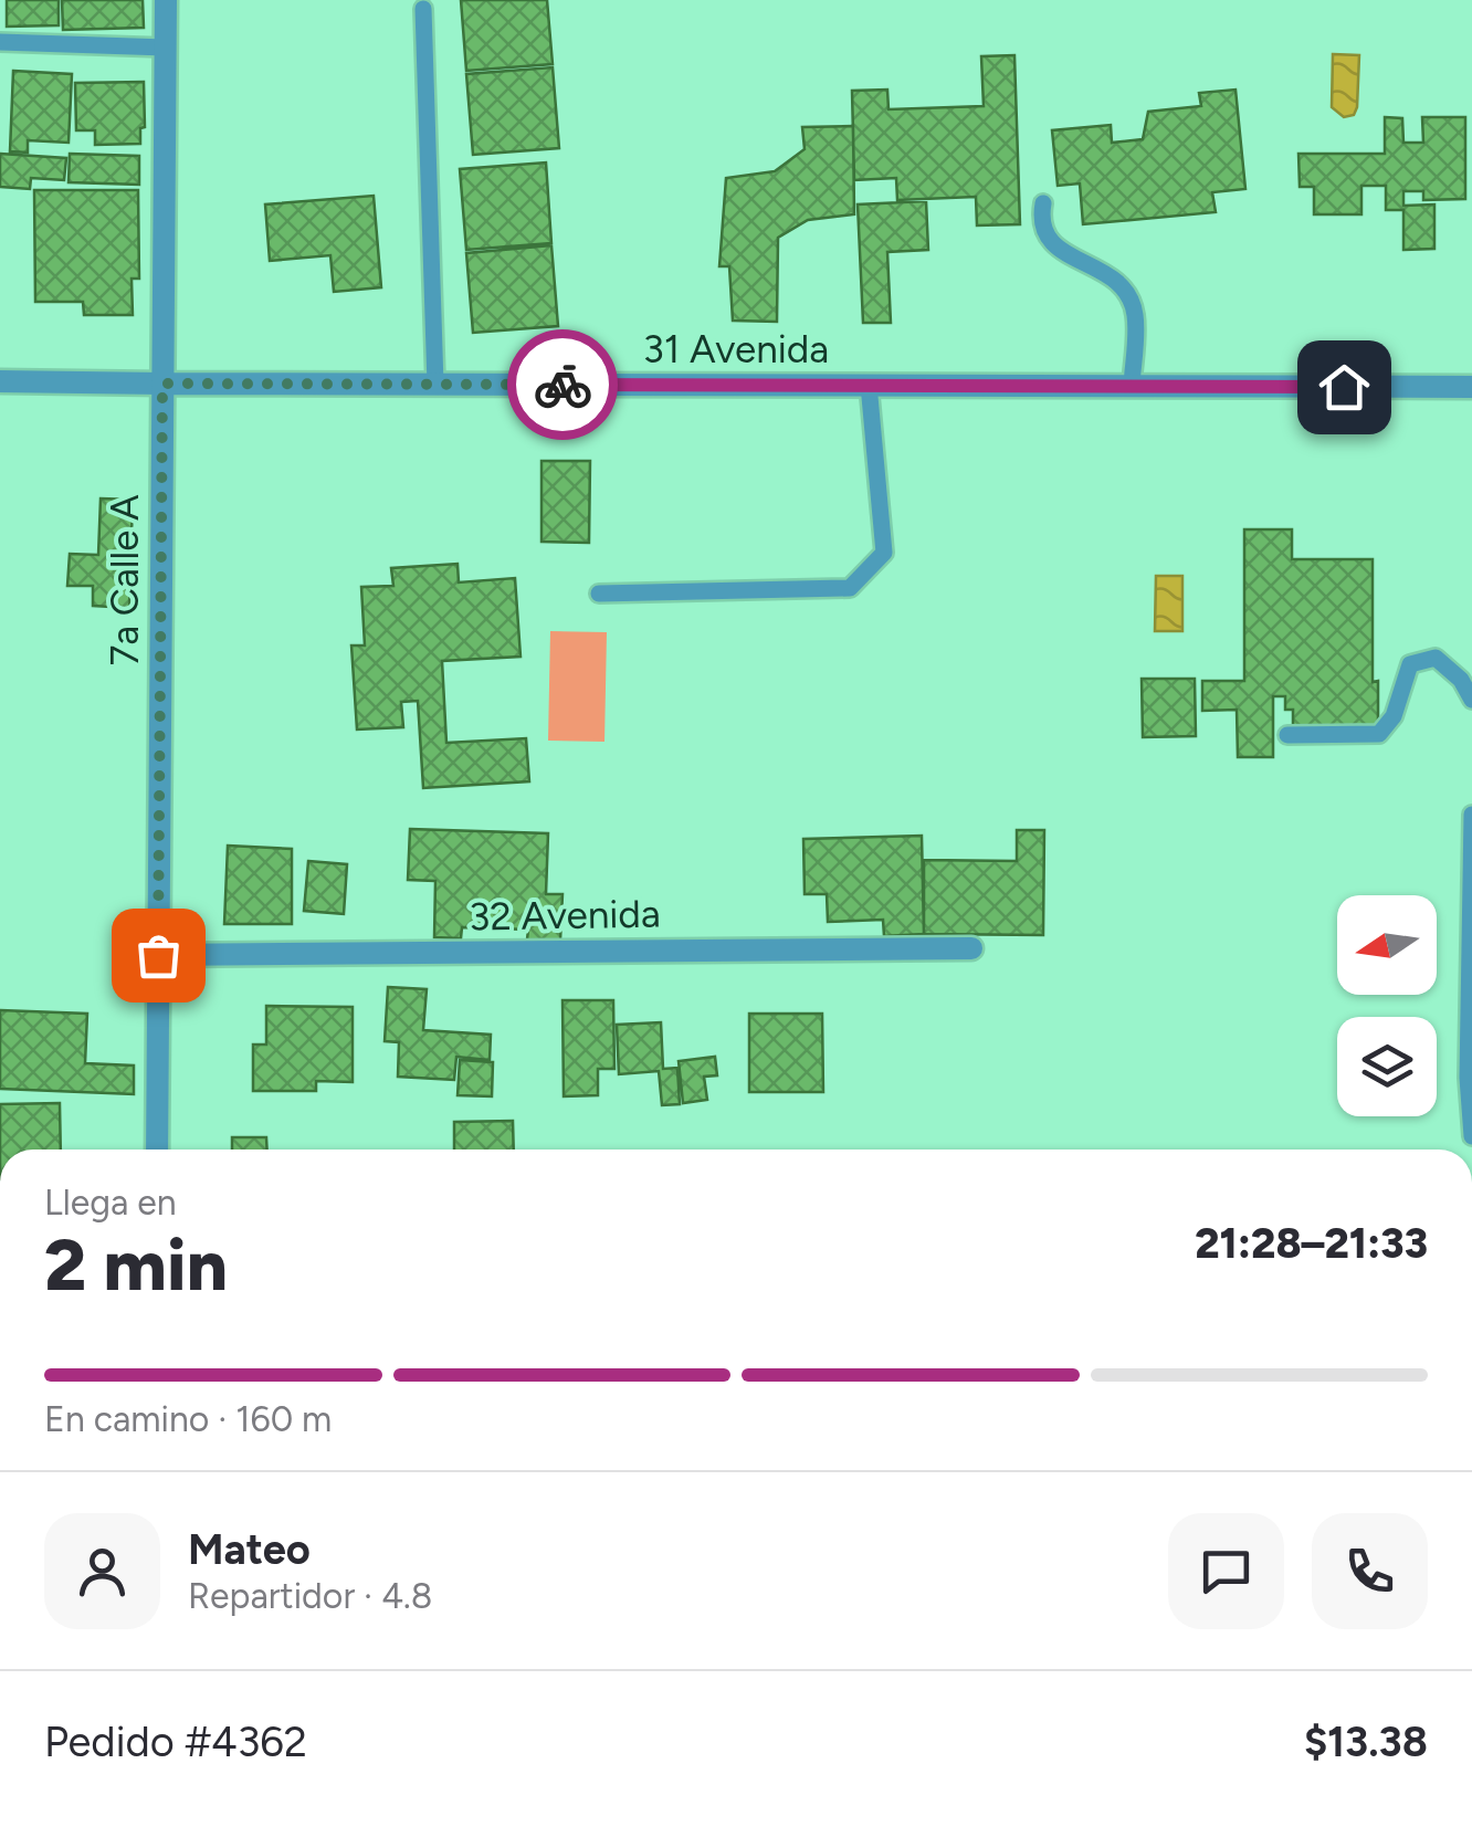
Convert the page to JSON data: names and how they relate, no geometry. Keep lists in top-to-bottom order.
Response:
{
  "streets": {
    "street": ["31 Avenida", "7a Calle A", "32 Avenida"]
  },
  "crossings": [
    ["31 Avenida", "7a Calle A"],
    ["7a Calle A", "32 Avenida"]
  ],
  "north": "left",
  "page": {
    "heading": ["2 min", "Llega en", "21:28–21:33"],
    "panel": [
      "Mateo",
      "Repartidor · 4.8",
      "Pedido #4362",
      "$13.38"
    ],
    "bar": "En camino · 160 m"
  }
}
